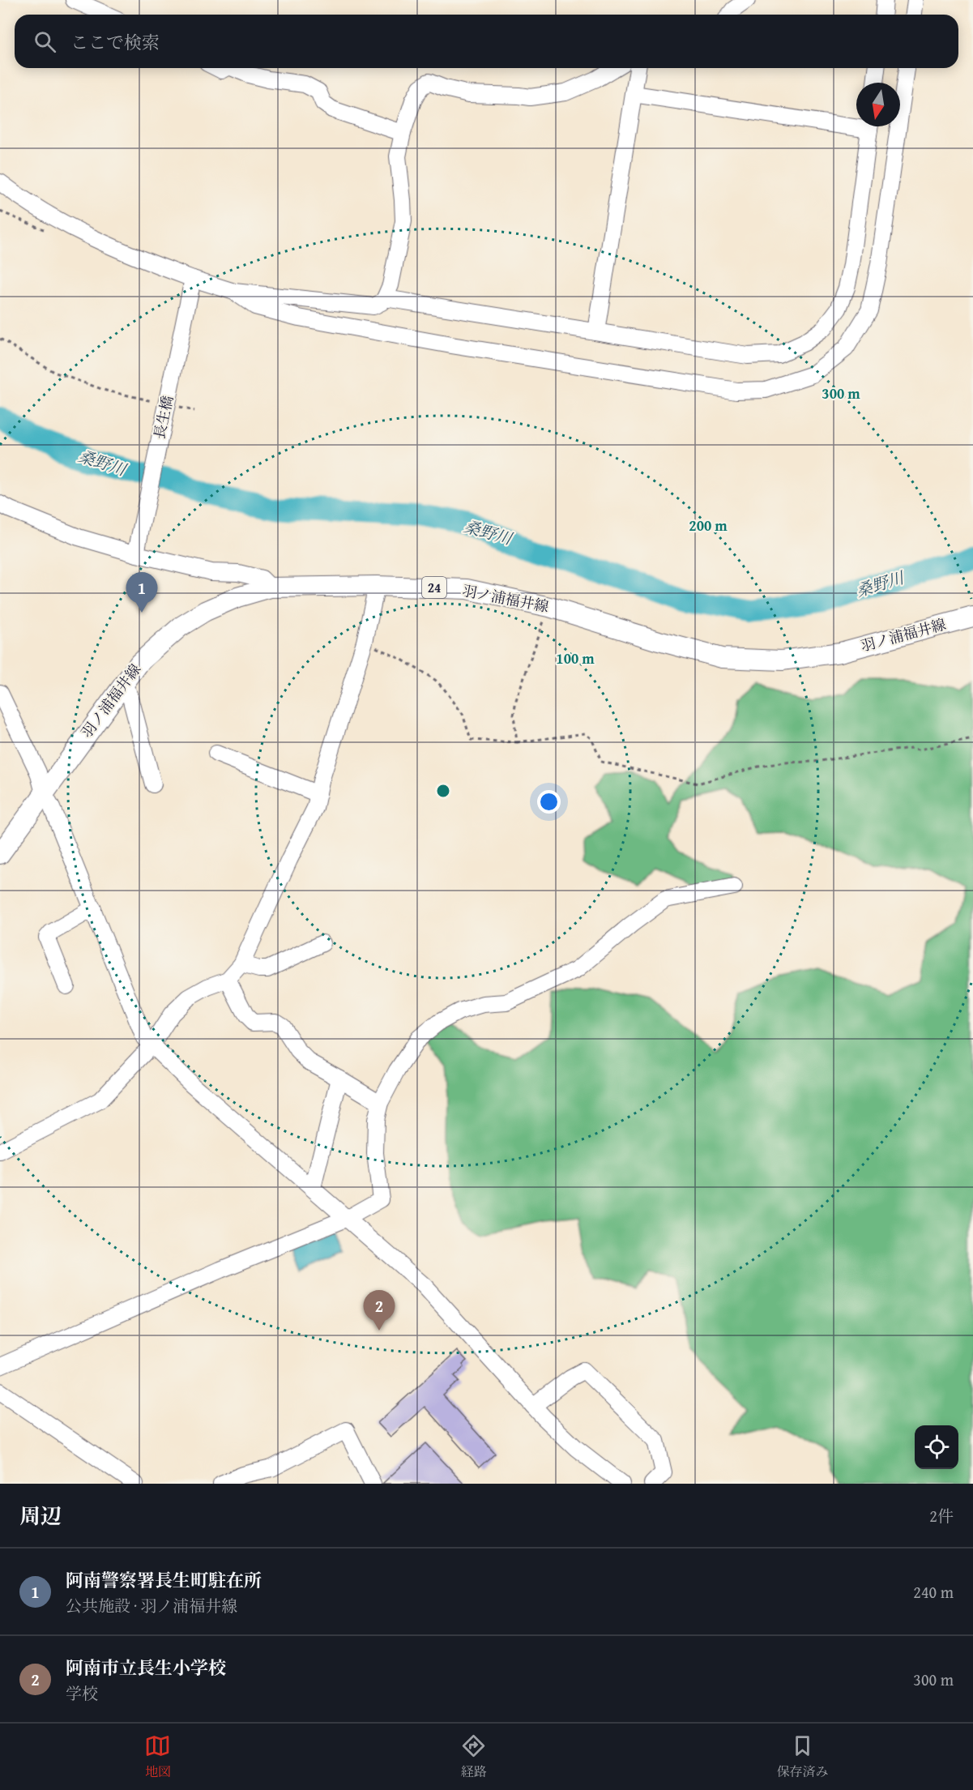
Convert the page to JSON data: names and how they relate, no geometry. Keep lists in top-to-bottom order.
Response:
{
  "streets": {
    "main road": ["24", "羽ノ浦福井線"],
    "street": ["長生橋"]
  },
  "water": ["桑野川"],
  "north": "bottom",
  "page": {
    "search": "ここで検索",
    "pins": ["1", "2"],
    "heading": ["周辺", "2件"],
    "list": [
      {
        "mark": "1",
        "name": "阿南警察署長生町駐在所",
        "note": "公共施設 · 羽ノ浦福井線",
        "value": "240 m"
      },
      {
        "mark": "2",
        "name": "阿南市立長生小学校",
        "note": "学校",
        "value": "300 m"
      }
    ],
    "nav": ["地図", "経路", "保存済み"]
  },
  "rings": ["300 m", "200 m", "100 m"]
}
